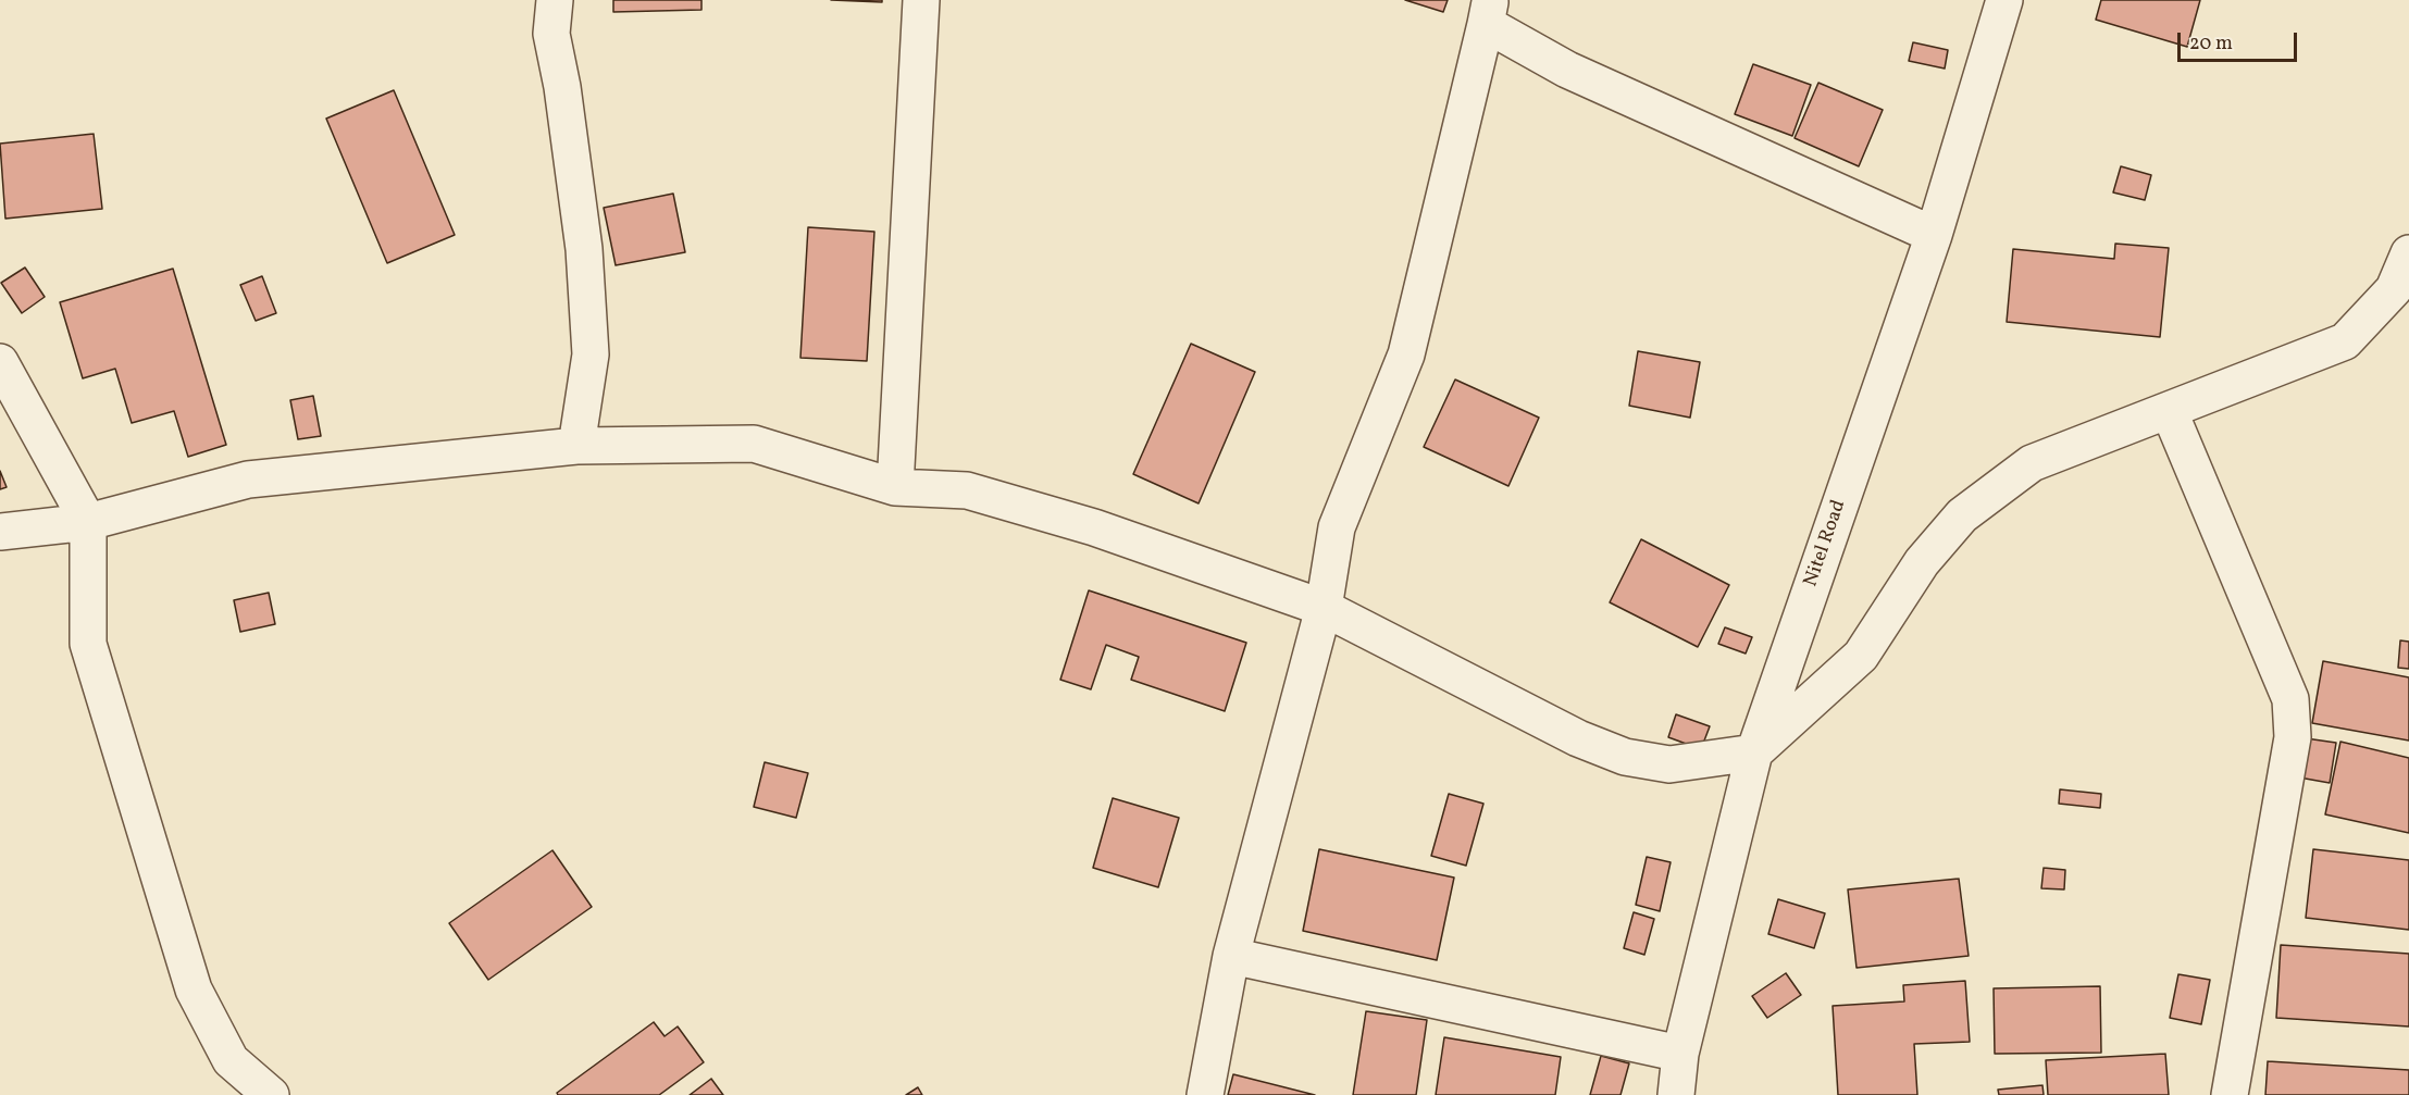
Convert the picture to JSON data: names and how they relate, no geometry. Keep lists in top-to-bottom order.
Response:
{
  "streets": {
    "street": ["Nitel Road"]
  },
  "scale_bar": "20 m"
}
